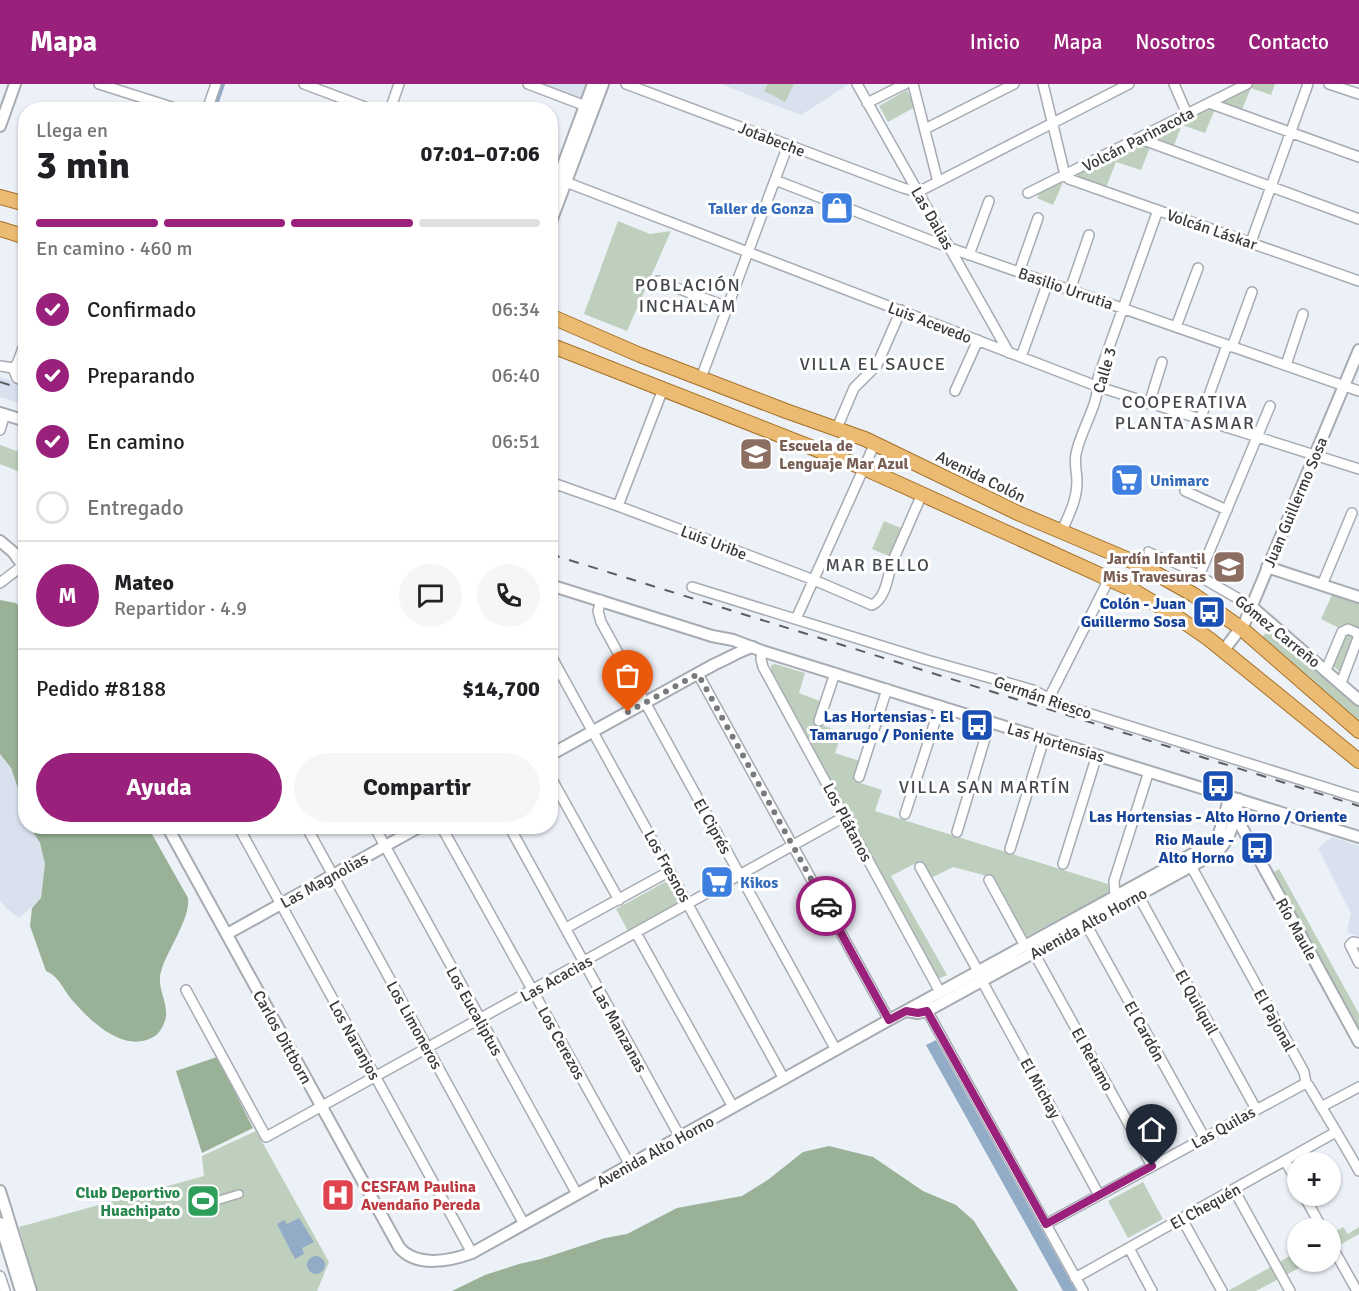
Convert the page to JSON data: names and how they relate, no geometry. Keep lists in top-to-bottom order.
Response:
{
  "streets": {
    "main road": ["Avenida Colón"],
    "street": [
      "Jotabeche",
      "Volcán Parinacota",
      "Las Dalias",
      "Volcán Láskar",
      "Basilio Urrutia",
      "Luis Acevedo",
      "Calle 3",
      "Juan Guillermo Sosa",
      "Luis Uribe",
      "Gómez Carreño",
      "Germán Riesco",
      "Las Hortensias",
      "Los Plátanos",
      "El Ciprés",
      "Los Fresnos",
      "Las Magnolias",
      "Avenida Alto Horno",
      "Río Maule",
      "Las Acacias",
      "El Quilquil",
      "Los Eucaliptus",
      "El Pajonal",
      "Los Limoneros",
      "Las Manzanas",
      "El Cardón",
      "Carlos Dittborn",
      "Los Naranjos",
      "Los Cerezos",
      "El Retamo",
      "El Michay",
      "Las Quilas",
      "El Chequén"
    ]
  },
  "crossings": [
    ["Jotabeche", "Las Dalias"],
    ["Volcán Parinacota", "Volcán Láskar"],
    ["Las Dalias", "Basilio Urrutia"],
    ["Las Dalias", "Luis Acevedo"],
    ["Volcán Láskar", "Calle 3"],
    ["Basilio Urrutia", "Calle 3"],
    ["Basilio Urrutia", "Juan Guillermo Sosa"],
    ["Luis Acevedo", "Calle 3"],
    ["Luis Acevedo", "Juan Guillermo Sosa"],
    ["Calle 3", "Avenida Colón"],
    ["Avenida Colón", "Juan Guillermo Sosa"],
    ["Juan Guillermo Sosa", "Gómez Carreño"],
    ["Las Hortensias", "Los Plátanos"],
    ["Las Hortensias", "El Ciprés"],
    ["Las Hortensias", "Avenida Alto Horno"],
    ["Los Plátanos", "Avenida Alto Horno"],
    ["Los Plátanos", "Las Acacias"],
    ["El Ciprés", "Avenida Alto Horno"],
    ["El Ciprés", "Las Acacias"],
    ["Los Fresnos", "Avenida Alto Horno"],
    ["Los Fresnos", "Las Acacias"],
    ["Las Magnolias", "Los Eucaliptus"],
    ["Las Magnolias", "Los Limoneros"],
    ["Las Magnolias", "Carlos Dittborn"],
    ["Las Magnolias", "Los Naranjos"],
    ["Avenida Alto Horno", "Río Maule"],
    ["Avenida Alto Horno", "El Quilquil"],
    ["Avenida Alto Horno", "Los Eucaliptus"],
    ["Avenida Alto Horno", "El Pajonal"],
    ["Avenida Alto Horno", "Los Limoneros"],
    ["Avenida Alto Horno", "Las Manzanas"],
    ["Avenida Alto Horno", "El Cardón"],
    ["Avenida Alto Horno", "Carlos Dittborn"],
    ["Avenida Alto Horno", "Los Naranjos"],
    ["Avenida Alto Horno", "Los Cerezos"],
    ["Avenida Alto Horno", "El Retamo"],
    ["Avenida Alto Horno", "El Michay"],
    ["Las Acacias", "Los Eucaliptus"],
    ["Las Acacias", "Los Limoneros"],
    ["Las Acacias", "Las Manzanas"],
    ["Las Acacias", "Carlos Dittborn"],
    ["Las Acacias", "Los Naranjos"],
    ["Las Acacias", "Los Cerezos"],
    ["El Quilquil", "Las Quilas"],
    ["El Pajonal", "Las Quilas"],
    ["El Pajonal", "El Chequén"],
    ["El Cardón", "Las Quilas"],
    ["El Retamo", "Las Quilas"],
    ["El Michay", "Las Quilas"]
  ],
  "districts": [
    "POBLACIÓN INCHALAM",
    "VILLA EL SAUCE",
    "COOPERATIVA PLANTA ASMAR",
    "MAR BELLO",
    "VILLA SAN MARTÍN"
  ],
  "places": {
    "shop": ["Taller de Gonza"],
    "school or university": ["Escuela de Lenguaje Mar Azul", "Jardín Infantil Mis Travesuras"],
    "supermarket": ["Unimarc", "Kikos"],
    "bus stop": [
      "Colón - Juan Guillermo Sosa",
      "Las Hortensias - El Tamarugo / Poniente",
      "Las Hortensias - Alto Horno / Oriente",
      "Rio Maule - Alto Horno"
    ],
    "hospital": ["CESFAM Paulina Avendaño Pereda"],
    "sports": ["Club Deportivo Huachipato"]
  },
  "page": {
    "header": "Mapa",
    "nav": [
      "Inicio",
      "Mapa",
      "Nosotros",
      "Contacto"
    ],
    "heading": ["3 min", "Llega en", "07:01–07:06"],
    "panel": [
      "Mateo",
      "Repartidor · 4.9",
      "Pedido #8188",
      "$14,700"
    ],
    "bar": "En camino · 460 m",
    "list": [
      ["Confirmado", "06:34"],
      ["Preparando", "06:40"],
      ["En camino", "06:51"],
      "Entregado"
    ],
    "round": "M",
    "buttons": ["Ayuda", "Compartir"],
    "map_buttons": ["+", "−"]
  }
}
